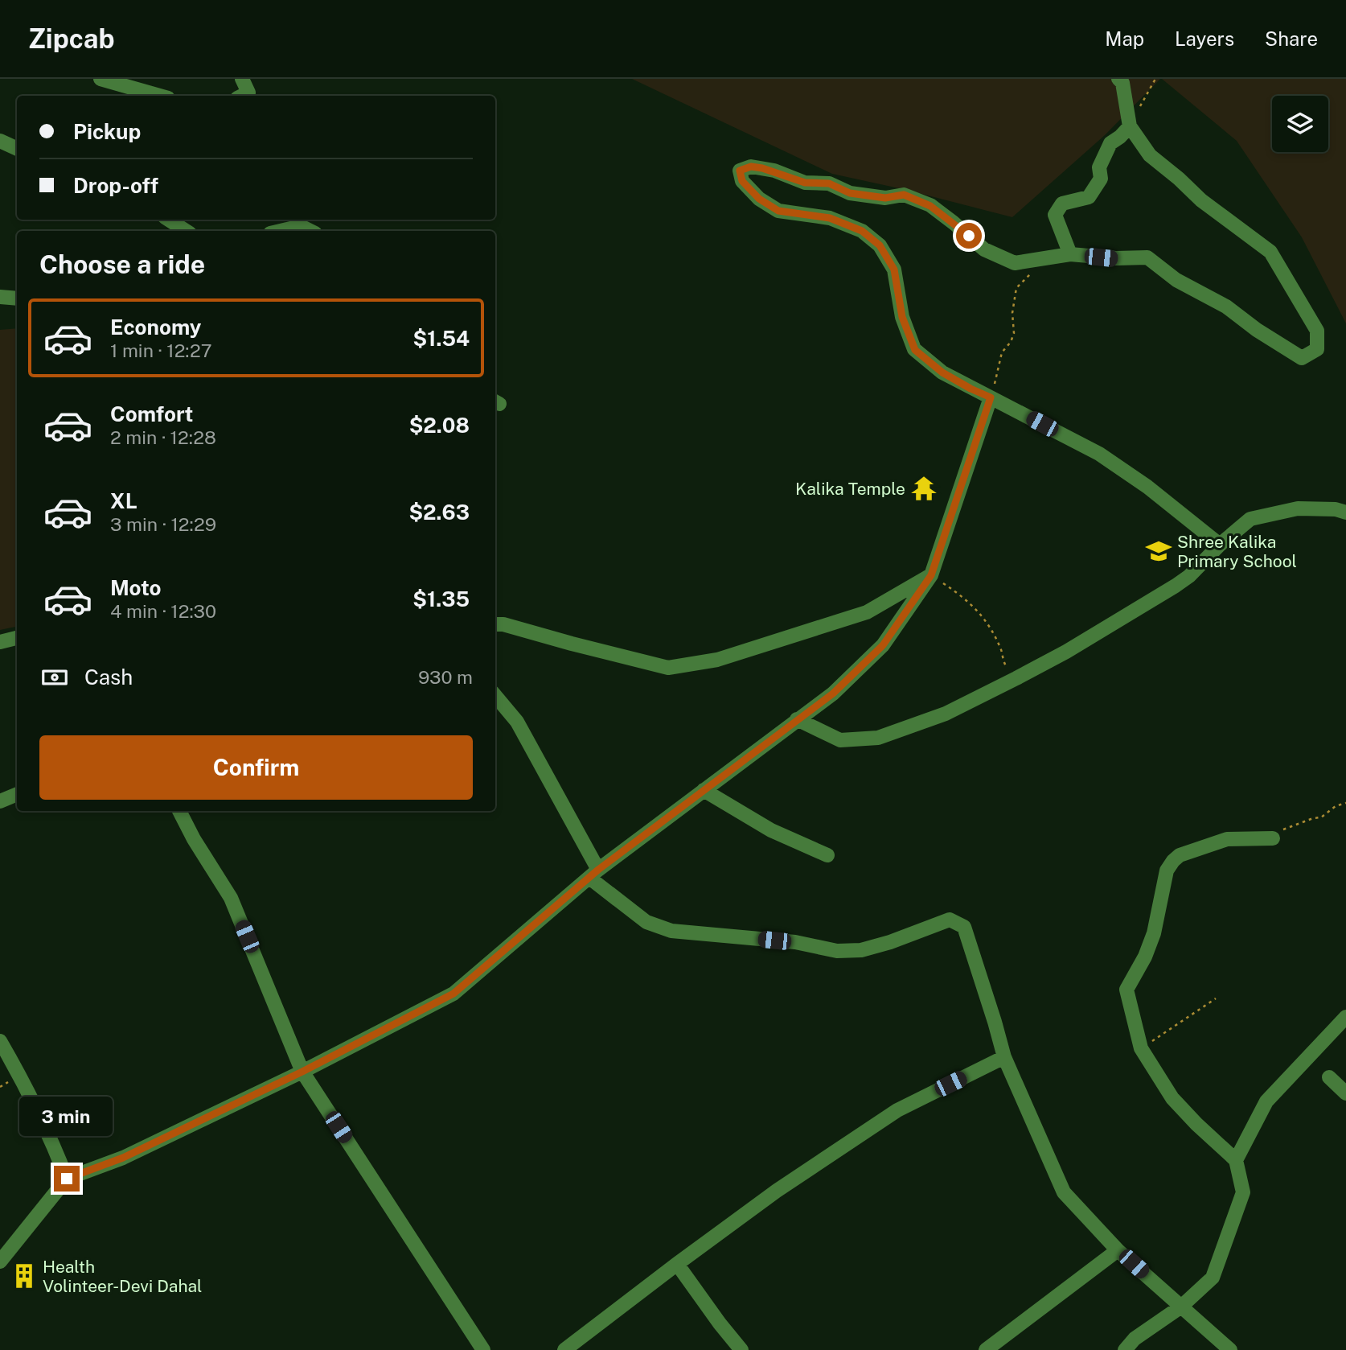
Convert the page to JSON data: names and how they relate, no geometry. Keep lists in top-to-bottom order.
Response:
{
  "places": {
    "temple": ["Kalika Temple"],
    "school or university": ["Shree Kalika Primary School"],
    "building": ["Health Volinteer-Devi Dahal"]
  },
  "page": {
    "header": "Zipcab",
    "nav": ["Map", "Layers", "Share"],
    "banner": ["Pickup", "Drop-off"],
    "heading": "Choose a ride",
    "list": [
      {
        "name": "Economy",
        "note": "1 min · 12:27",
        "value": "$1.54"
      },
      {
        "name": "Comfort",
        "note": "2 min · 12:28",
        "value": "$2.08"
      },
      {
        "name": "XL",
        "note": "3 min · 12:29",
        "value": "$2.63"
      },
      {
        "name": "Moto",
        "note": "4 min · 12:30",
        "value": "$1.35"
      }
    ],
    "pay": ["Cash", "930 m"],
    "buttons": "Confirm",
    "bubble": "3 min"
  }
}
